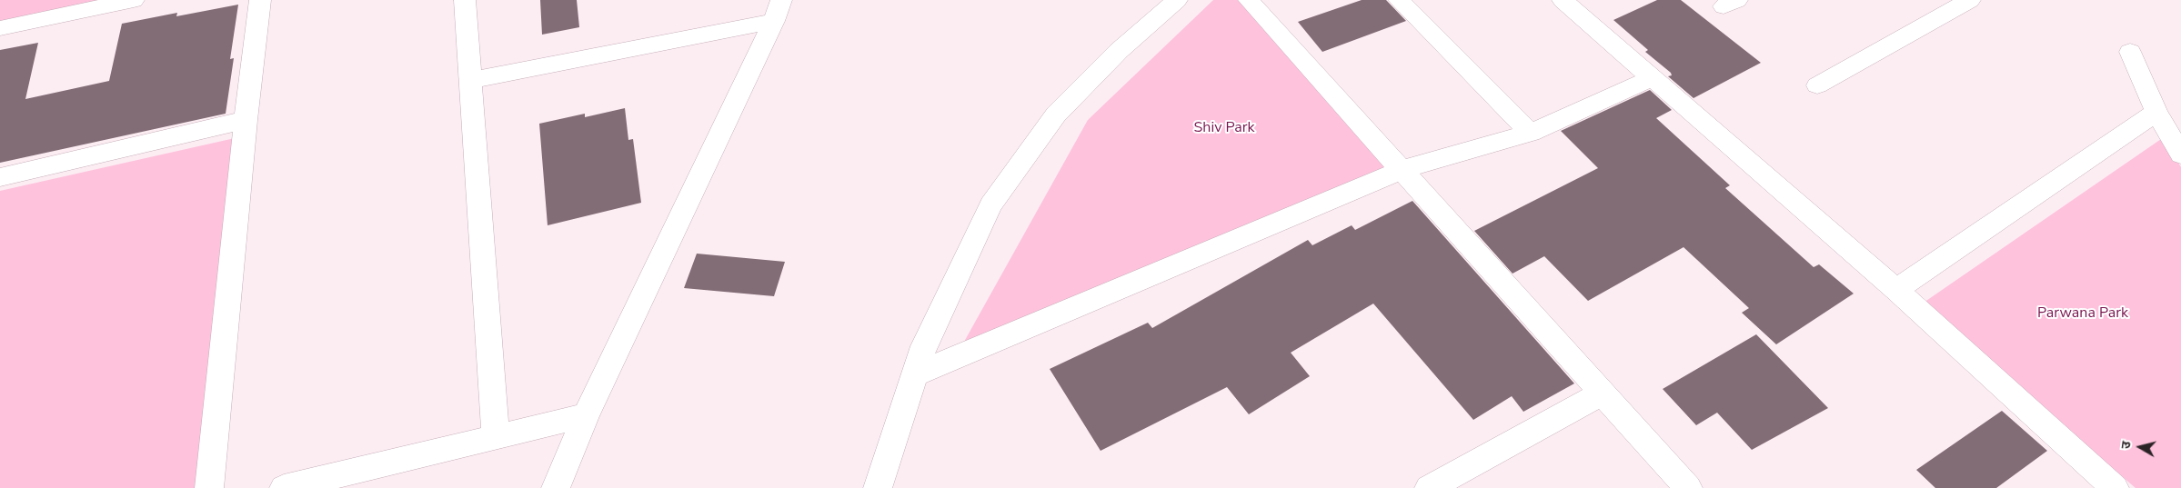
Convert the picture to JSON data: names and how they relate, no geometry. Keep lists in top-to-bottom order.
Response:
{
  "parks": ["Shiv Park", "Parwana Park"],
  "north": "left"
}
